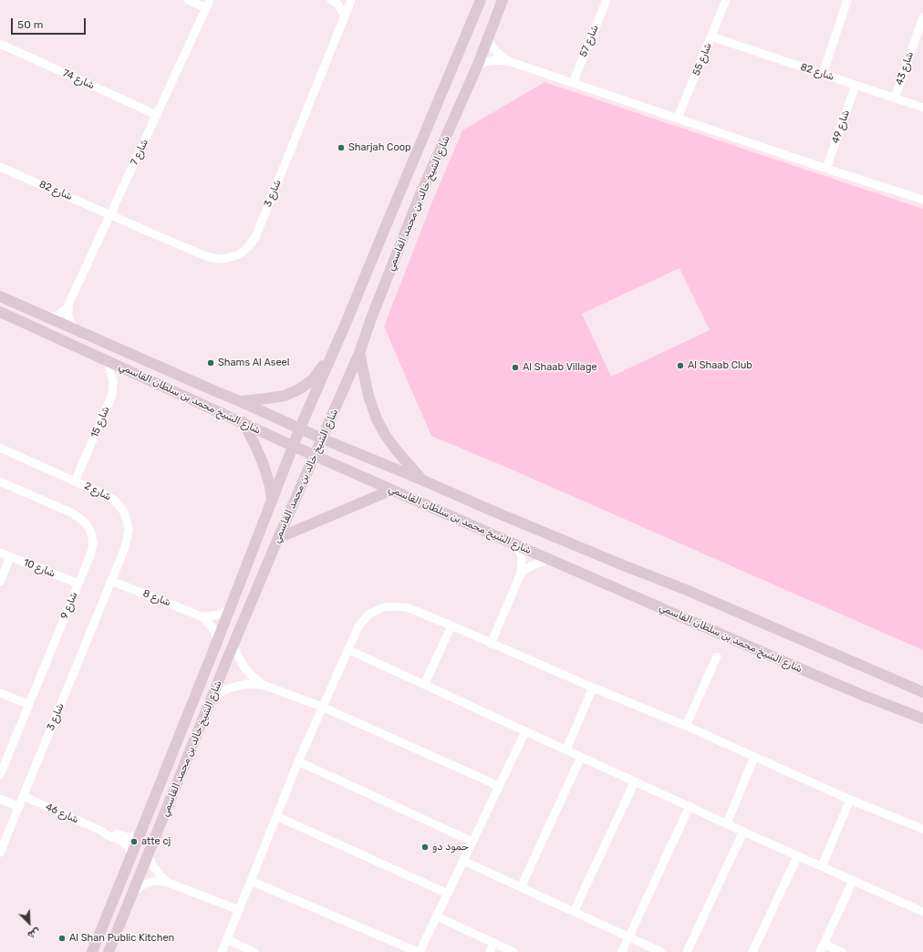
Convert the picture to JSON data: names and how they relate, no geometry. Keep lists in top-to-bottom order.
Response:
{
  "streets": {
    "main road": ["شارع الشيخ خالد بن محمد القاسمي", "شارع الشيخ محمد بن سلطان القاسمي"],
    "street": [
      "شارع 57",
      "شارع 55",
      "شارع 43",
      "شارع 82",
      "شارع 74",
      "شارع 49",
      "شارع 7",
      "شارع 3",
      "شارع 15",
      "شارع 2",
      "شارع 10",
      "شارع 8",
      "شارع 9",
      "شارع 46"
    ]
  },
  "crossings": [
    ["شارع 55", "شارع 82"],
    ["شارع 43", "شارع 82"],
    ["شارع 82", "شارع 49"],
    ["شارع 82", "شارع 7"],
    ["شارع 82", "شارع 3"],
    ["شارع 74", "شارع 7"],
    ["شارع 7", "شارع 3"],
    ["شارع 7", "شارع الشيخ محمد بن سلطان القاسمي"],
    ["شارع 3", "شارع 2"],
    ["شارع 3", "شارع 8"],
    ["شارع 3", "شارع 46"],
    ["شارع الشيخ خالد بن محمد القاسمي", "شارع الشيخ محمد بن سلطان القاسمي"],
    ["شارع الشيخ خالد بن محمد القاسمي", "شارع 8"],
    ["شارع الشيخ خالد بن محمد القاسمي", "شارع 46"],
    ["شارع الشيخ محمد بن سلطان القاسمي", "شارع 15"],
    ["شارع 15", "شارع 2"],
    ["شارع 2", "شارع 8"],
    ["شارع 10", "شارع 9"]
  ],
  "places": [
    "Sharjah Coop",
    "Shams Al Aseel",
    "Al Shaab Club",
    "Al Shaab Village",
    "atte cj",
    "حمود دو",
    "Al Shan Public Kitchen"
  ],
  "scale_bar": "50 m",
  "north": "bottom right"
}
